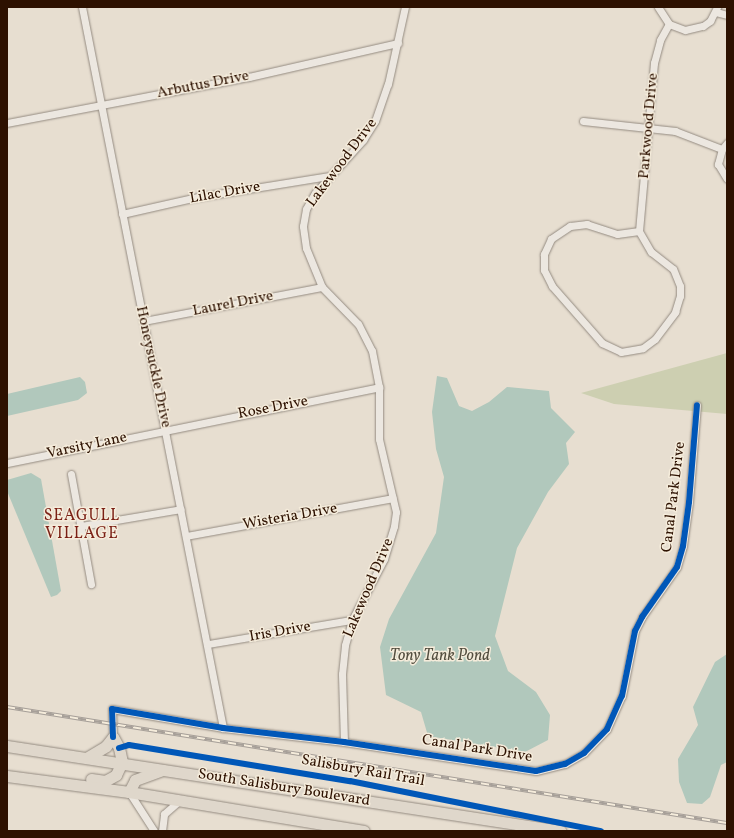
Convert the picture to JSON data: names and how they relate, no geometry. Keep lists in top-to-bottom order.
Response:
{
  "streets": {
    "main road": ["South Salisbury Boulevard"],
    "street": [
      "Arbutus Drive",
      "Parkwood Drive",
      "Lakewood Drive",
      "Lilac Drive",
      "Laurel Drive",
      "Honeysuckle Drive",
      "Rose Drive",
      "Varsity Lane",
      "Canal Park Drive",
      "Wisteria Drive",
      "Iris Drive"
    ],
    "cycle path": ["Salisbury Rail Trail"]
  },
  "crossings": [
    ["Arbutus Drive", "Lakewood Drive"],
    ["Arbutus Drive", "Honeysuckle Drive"],
    ["Lakewood Drive", "Lilac Drive"],
    ["Lakewood Drive", "Laurel Drive"],
    ["Lakewood Drive", "Rose Drive"],
    ["Lakewood Drive", "Canal Park Drive"],
    ["Lakewood Drive", "Wisteria Drive"],
    ["Lakewood Drive", "Iris Drive"],
    ["Lilac Drive", "Honeysuckle Drive"],
    ["Laurel Drive", "Honeysuckle Drive"],
    ["Honeysuckle Drive", "Rose Drive"],
    ["Honeysuckle Drive", "Varsity Lane"],
    ["Honeysuckle Drive", "Canal Park Drive"],
    ["Honeysuckle Drive", "Wisteria Drive"],
    ["Honeysuckle Drive", "Iris Drive"],
    ["Rose Drive", "Varsity Lane"]
  ],
  "districts": ["SEAGULL VILLAGE"],
  "water": ["Tony Tank Pond"]
}
